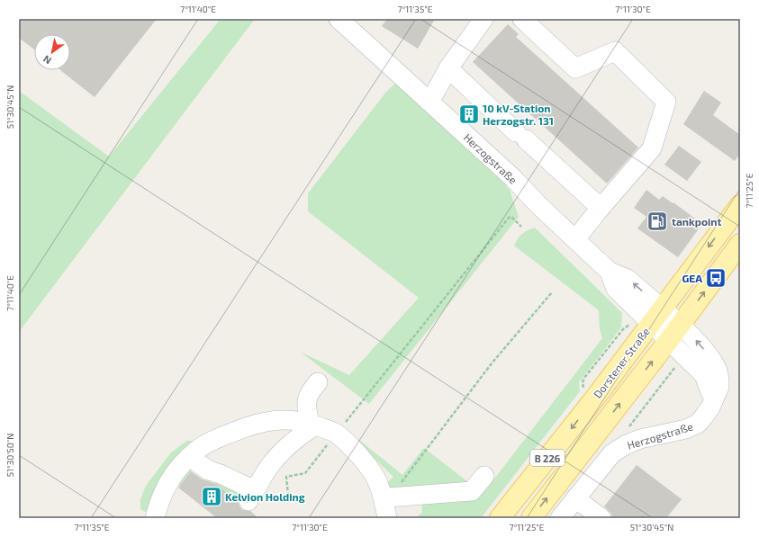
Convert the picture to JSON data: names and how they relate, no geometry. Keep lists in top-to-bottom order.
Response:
{
  "streets": {
    "main road": ["Dorstener Straße", "B 226"],
    "street": ["Herzogstraße"]
  },
  "crossings": [
    ["Herzogstraße", "Dorstener Straße"],
    ["Herzogstraße", "B 226"]
  ],
  "places": {
    "building": ["10 kV-Station Herzogstr. 131", "Kelvion Holding"],
    "fuel station": ["tankpoint"],
    "bus stop": ["GEA"]
  },
  "north": "bottom left",
  "coordinates": [
    "7°11'40\"E",
    "7°11'35\"E",
    "7°11'30\"E",
    "51°30'45\"N",
    "7°11'25\"E",
    "51°30'50\"N"
  ]
}
